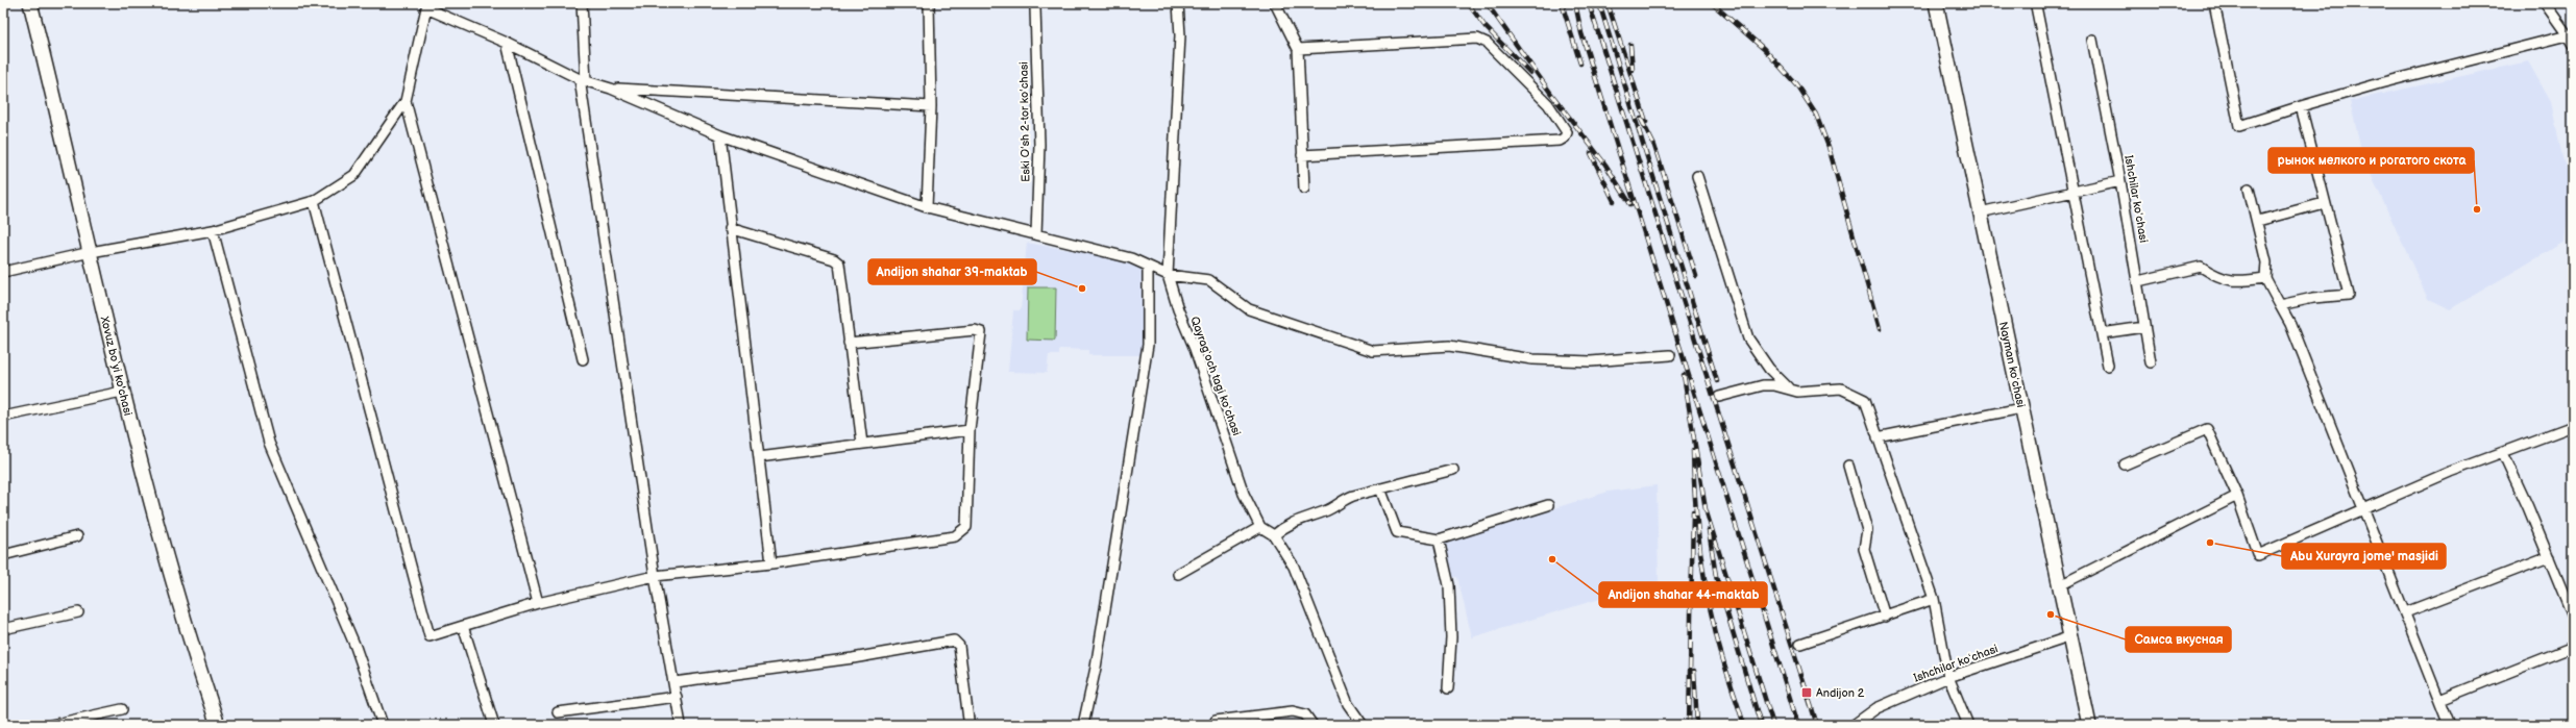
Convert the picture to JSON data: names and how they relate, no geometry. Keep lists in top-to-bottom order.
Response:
{
  "streets": {
    "main road": ["Nayman koʻchasi", "Xovuz bo‘yi ko'chasi"],
    "street": ["Eski Oʻsh 2-tor koʻchasi", "Ishchilar koʻchasi", "Qayragʻoch tagi koʻchasi"]
  },
  "crossings": [
    ["Ishchilar koʻchasi", "Nayman koʻchasi"]
  ],
  "places": {
    "other": [
      "рынок мелкого и рогатого скота",
      "Andijon shahar 39-maktab",
      "Abu Xurayra jome' masjidi",
      "Andijon shahar 44-maktab",
      "Самса вкусная"
    ],
    "transit": ["Andijon 2"]
  }
}
